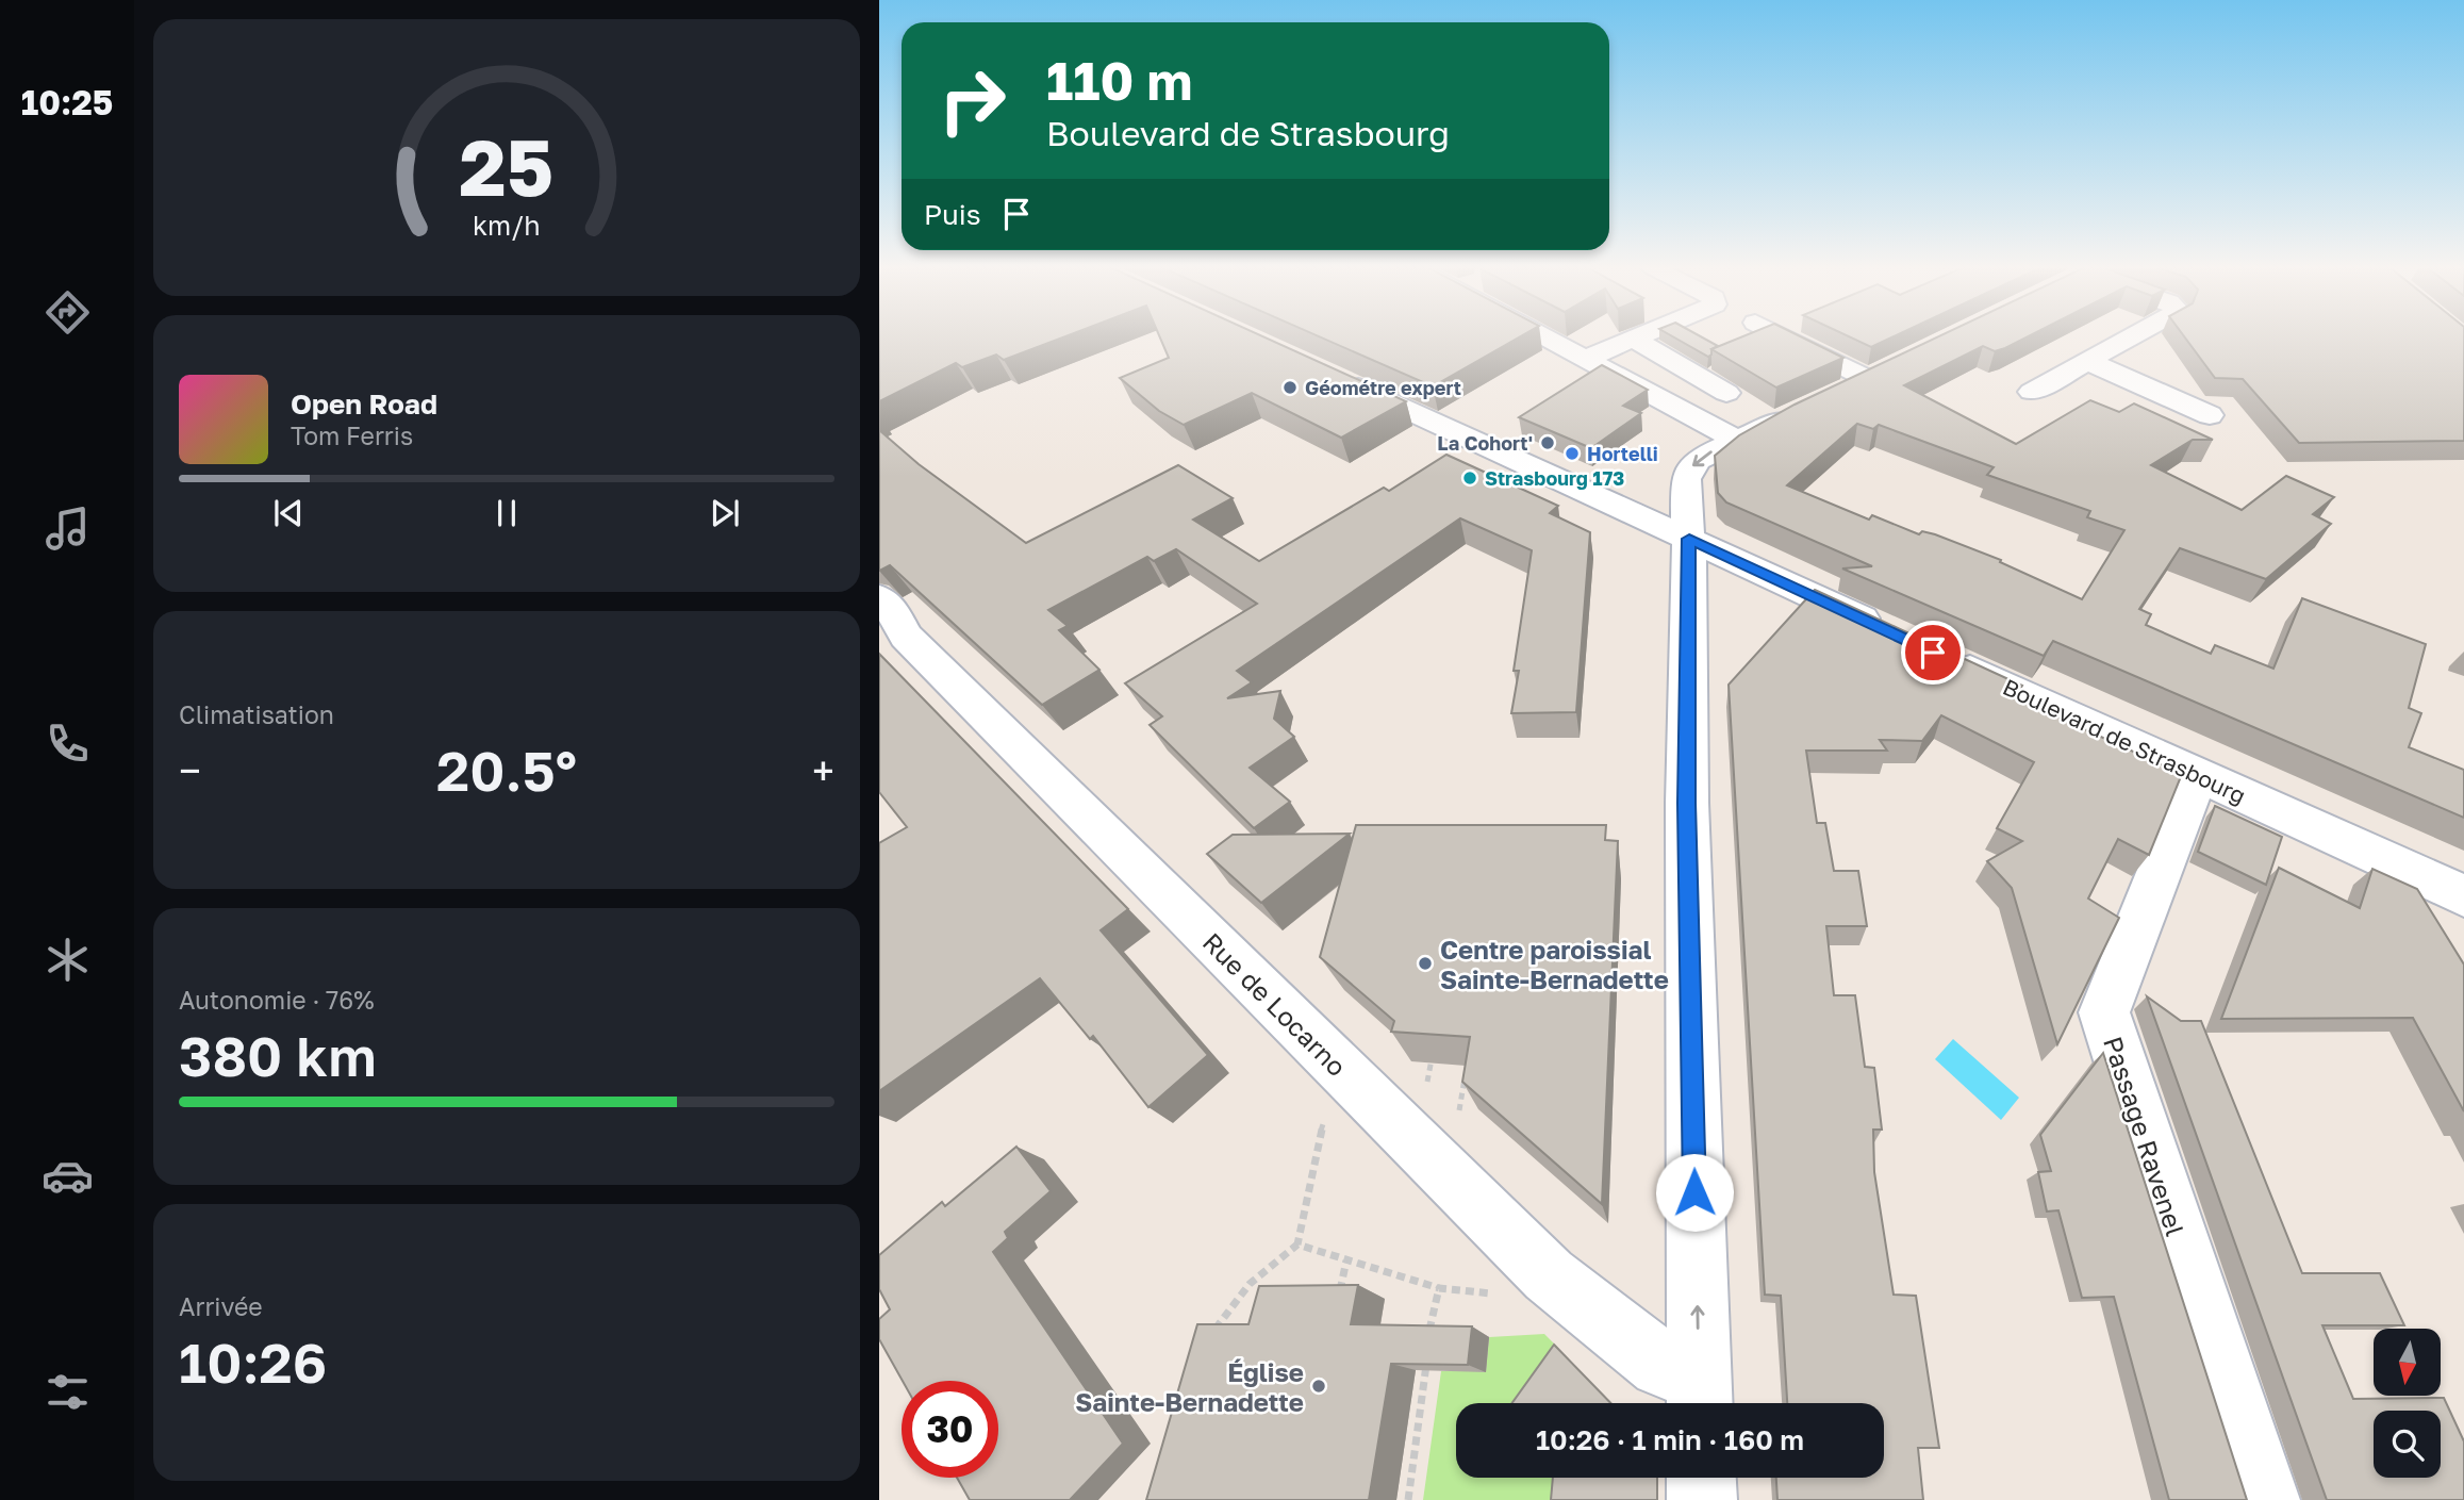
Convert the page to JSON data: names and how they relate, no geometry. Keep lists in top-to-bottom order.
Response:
{
  "streets": {
    "street": ["Boulevard de Strasbourg", "Rue de Locarno", "Passage Ravenel"]
  },
  "crossings": [
    ["Boulevard de Strasbourg", "Passage Ravenel"]
  ],
  "places": [
    "Géométre expert",
    "La Cohort'",
    "Hortelli",
    "Strasbourg 173",
    "Centre paroissial Sainte-Bernadette",
    "Église Sainte-Bernadette"
  ],
  "north": "bottom",
  "page": {
    "tabs": "10:25",
    "turn": ["110 m", "Boulevard de Strasbourg"],
    "then": "Puis",
    "song": ["Open Road", "Tom Ferris"],
    "tile": [
      "Climatisation",
      ["Autonomie · 76%", "380 km"],
      ["Arrivée", "10:26"]
    ],
    "heat": ["−", "20.5°", "+"],
    "limit": "30",
    "trip": "10:26 · 1 min · 160 m",
    "gauge": ["25", "km/h"]
  }
}
